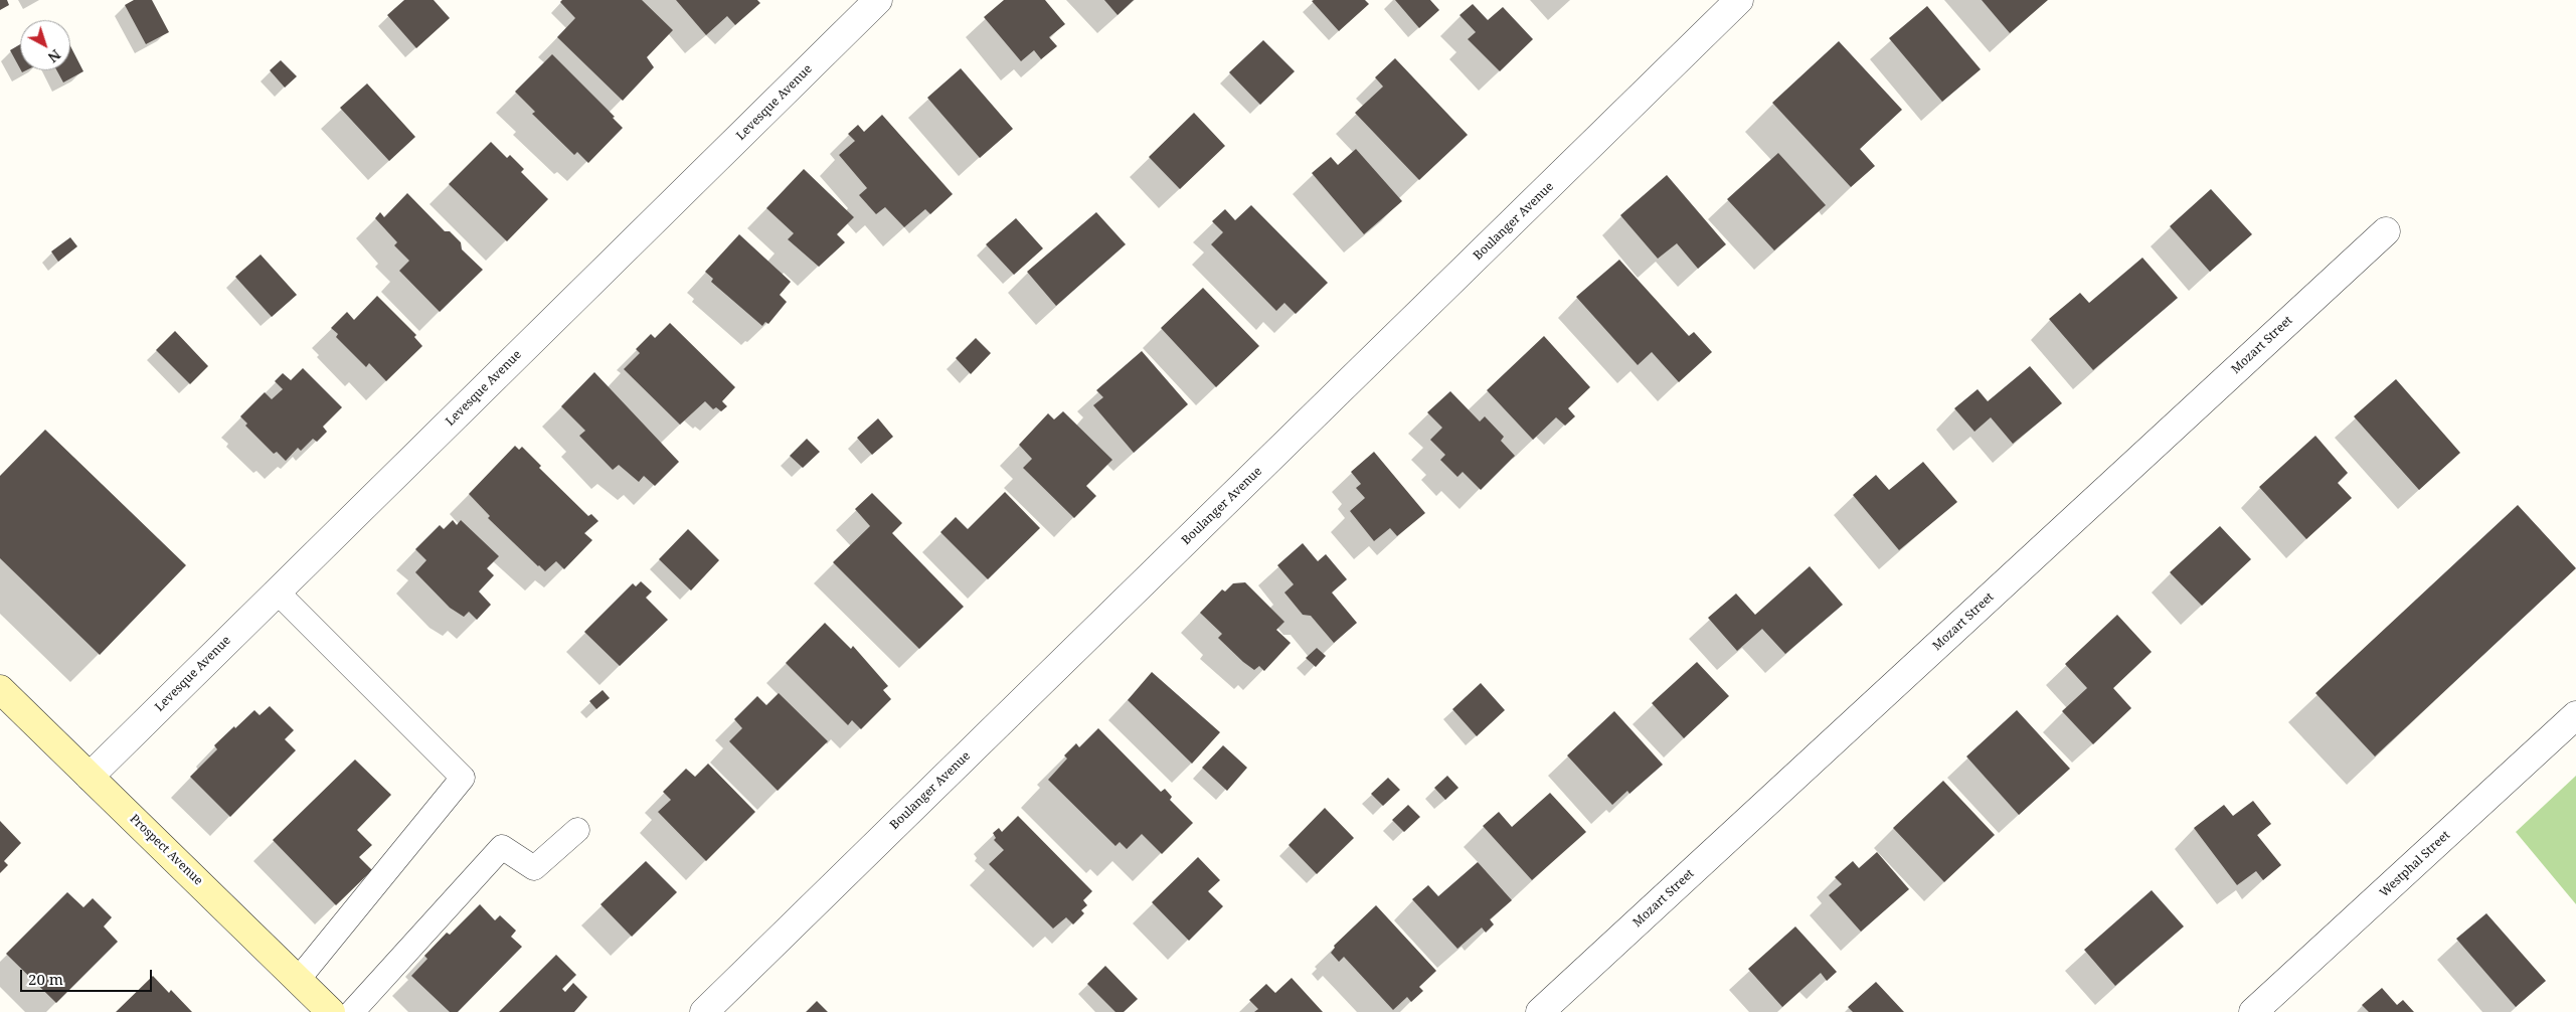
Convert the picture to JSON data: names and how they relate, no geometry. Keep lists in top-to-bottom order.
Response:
{
  "streets": {
    "main road": ["Prospect Avenue"],
    "street": [
      "Levesque Avenue",
      "Boulanger Avenue",
      "Mozart Street",
      "Westphal Street"
    ]
  },
  "crossings": [
    ["Levesque Avenue", "Prospect Avenue"]
  ],
  "scale_bar": "20 m",
  "north": "bottom right"
}
